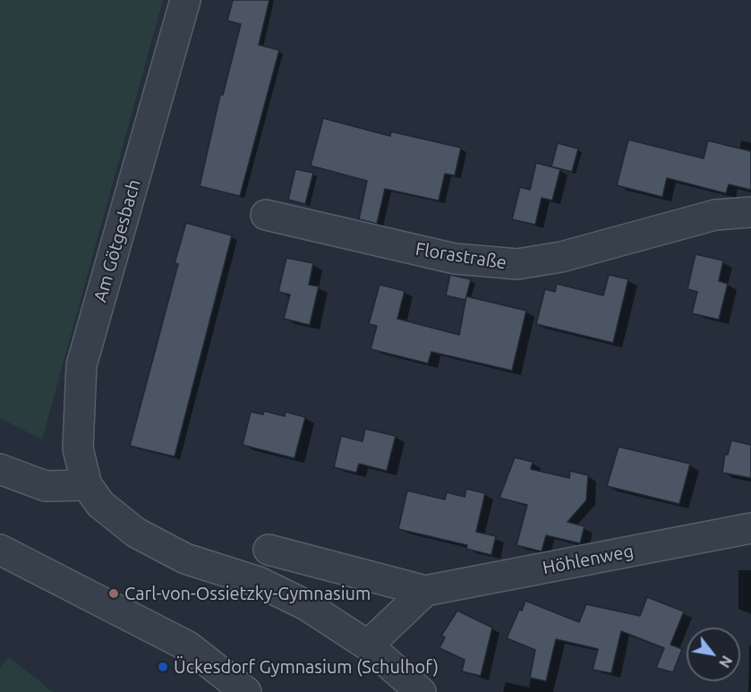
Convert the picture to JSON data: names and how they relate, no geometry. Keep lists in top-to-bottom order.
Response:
{
  "streets": {
    "street": ["Am Götgesbach", "Florastraße", "Höhlenweg"]
  },
  "places": ["Carl-von-Ossietzky-Gymnasium", "Ückesdorf Gymnasium (Schulhof)"],
  "north": "bottom right"
}
